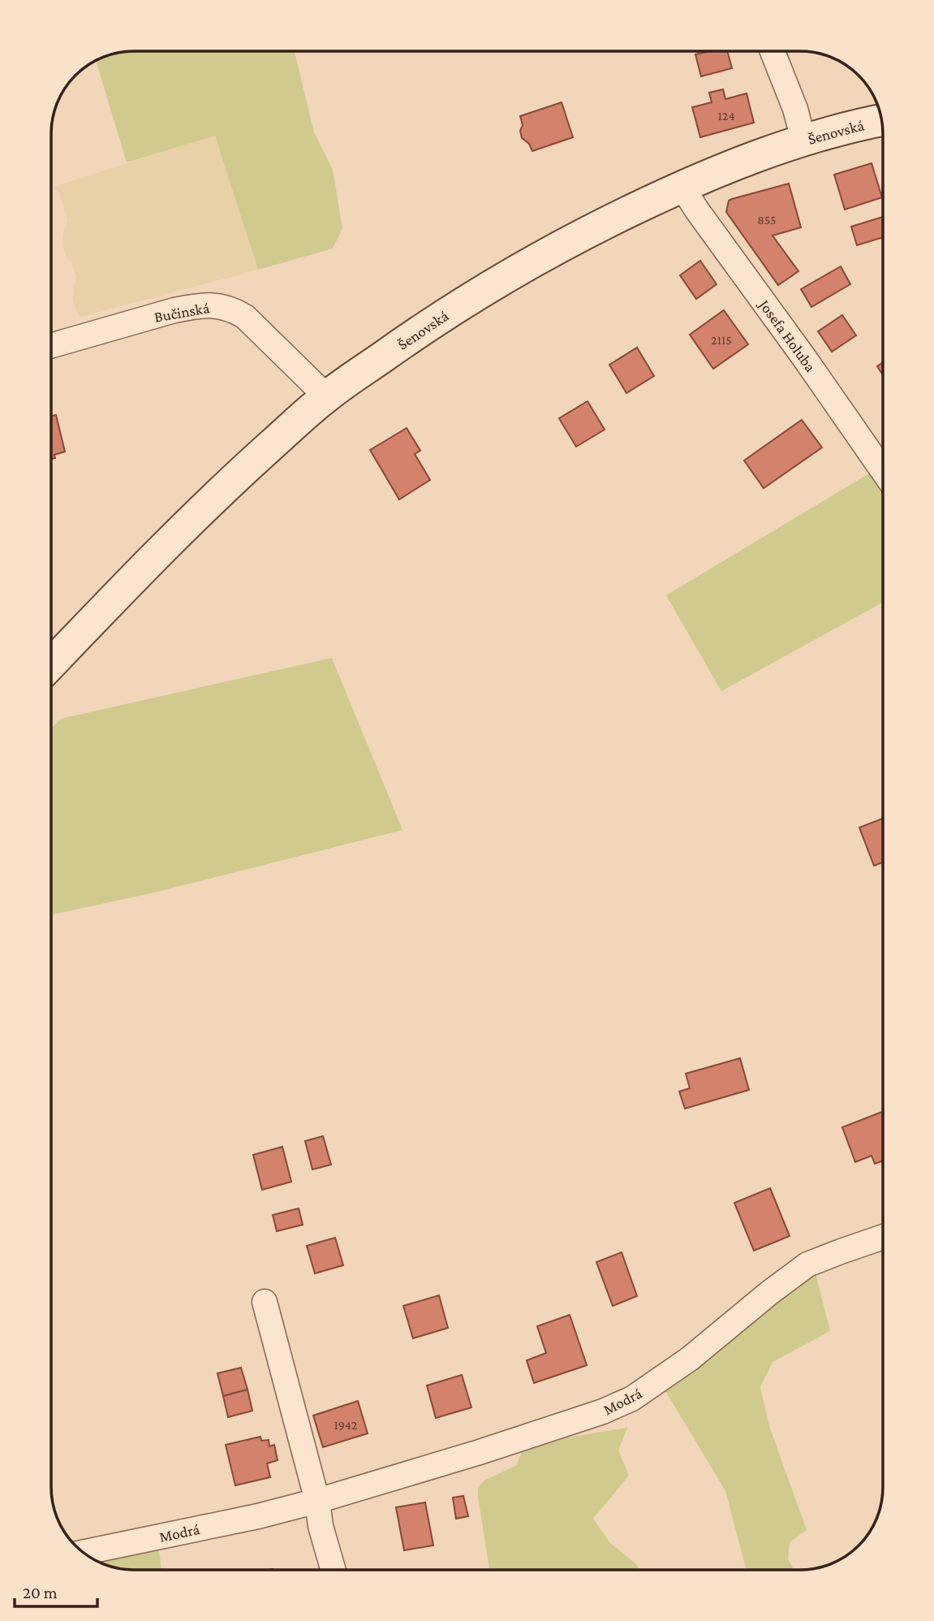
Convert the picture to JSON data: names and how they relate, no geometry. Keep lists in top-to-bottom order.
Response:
{
  "streets": {
    "main road": ["Šenovská"],
    "street": ["Bučinská", "Josefa Holuba", "Modrá"]
  },
  "crossings": [
    ["Šenovská", "Bučinská"],
    ["Šenovská", "Josefa Holuba"]
  ],
  "house_numbers": [
    "124",
    "855",
    "2115",
    "1942"
  ],
  "scale_bar": "20 m"
}
